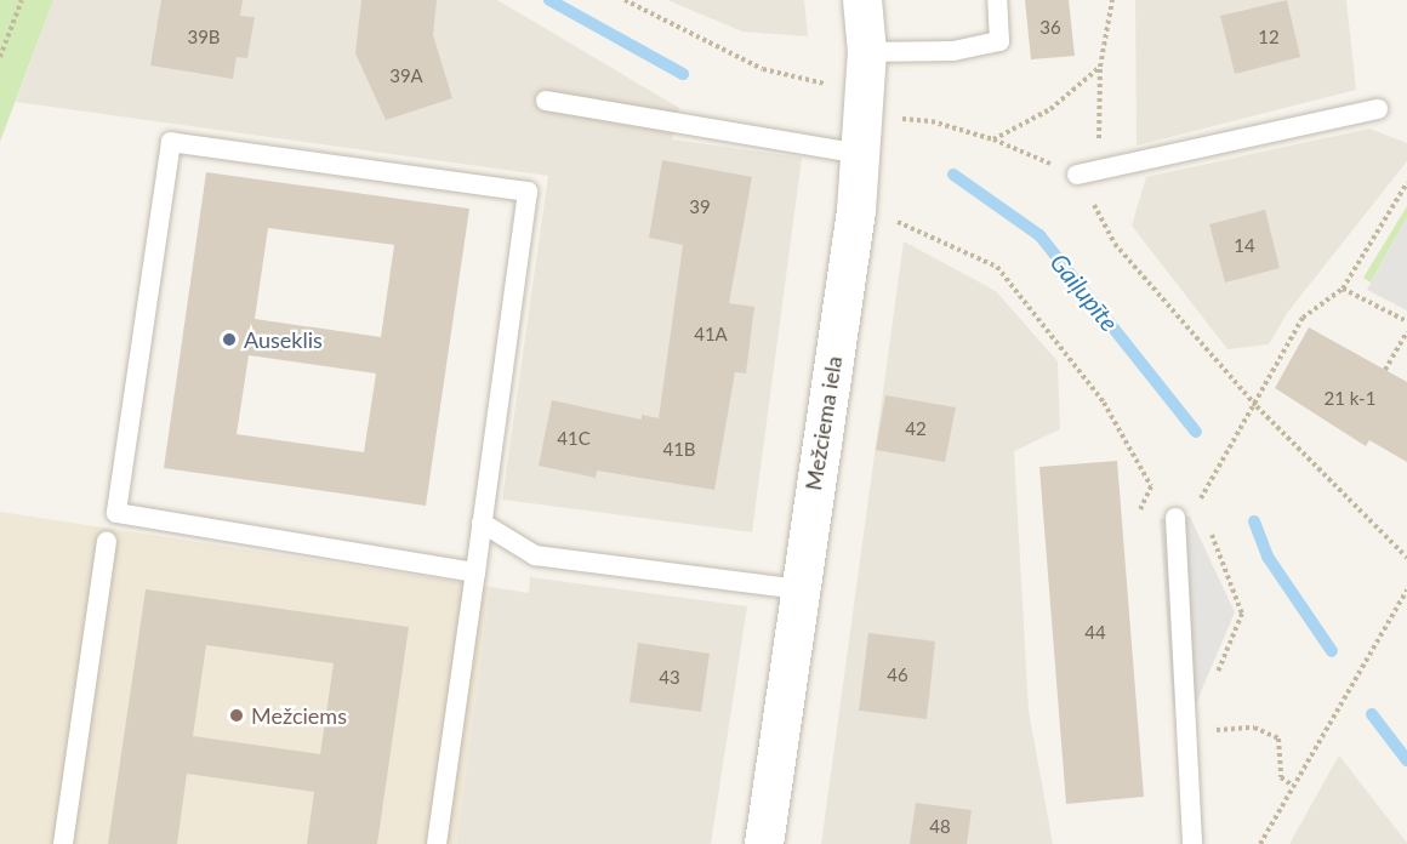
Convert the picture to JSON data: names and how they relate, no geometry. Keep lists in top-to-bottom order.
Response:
{
  "streets": {
    "street": ["Mežciema iela"]
  },
  "water": ["Gaiļupīte"],
  "places": ["Auseklis", "Mežciems"],
  "house_numbers": [
    "36",
    "39B",
    "12",
    "39A",
    "39",
    "14",
    "41A",
    "21 k-1",
    "42",
    "41C",
    "41B",
    "44",
    "46",
    "43",
    "48"
  ]
}
